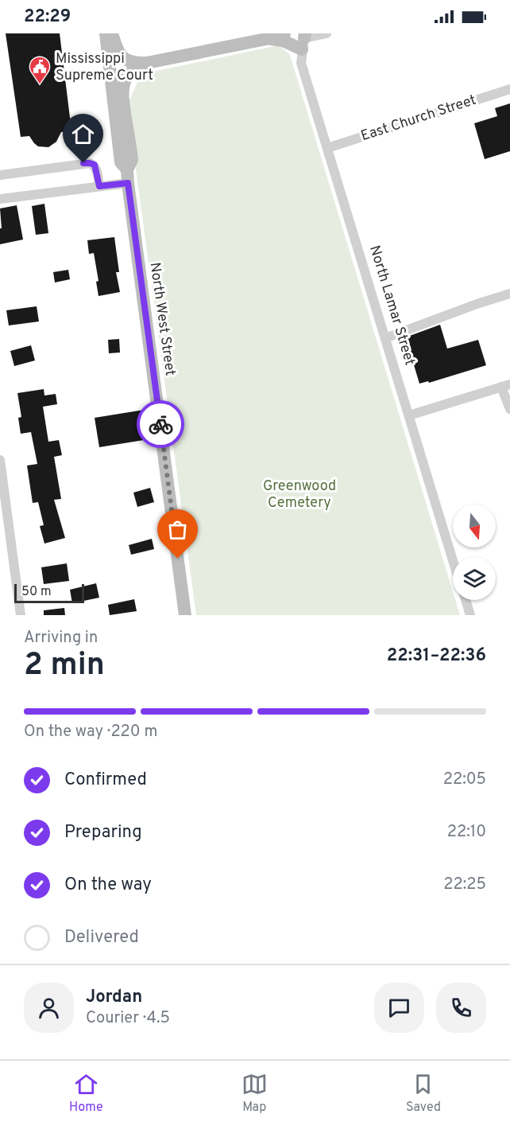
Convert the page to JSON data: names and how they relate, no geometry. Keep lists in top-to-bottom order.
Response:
{
  "streets": {
    "street": ["East Church Street", "North Lamar Street", "North West Street"]
  },
  "crossings": [
    ["East Church Street", "North Lamar Street"]
  ],
  "parks": ["Greenwood Cemetery"],
  "places": {
    "public building": ["Mississippi Supreme Court"]
  },
  "scale_bar": "50 m",
  "north": "bottom",
  "page": {
    "status": "22:29",
    "scale": "50 m",
    "heading": ["2 min", "Arriving in", "22:31–22:36"],
    "panel": ["Jordan", "Courier · 4.5"],
    "bar": "On the way · 220 m",
    "list": [
      ["Confirmed", "22:05"],
      ["Preparing", "22:10"],
      ["On the way", "22:25"],
      "Delivered"
    ],
    "tabs": ["Home", "Map", "Saved"]
  }
}
